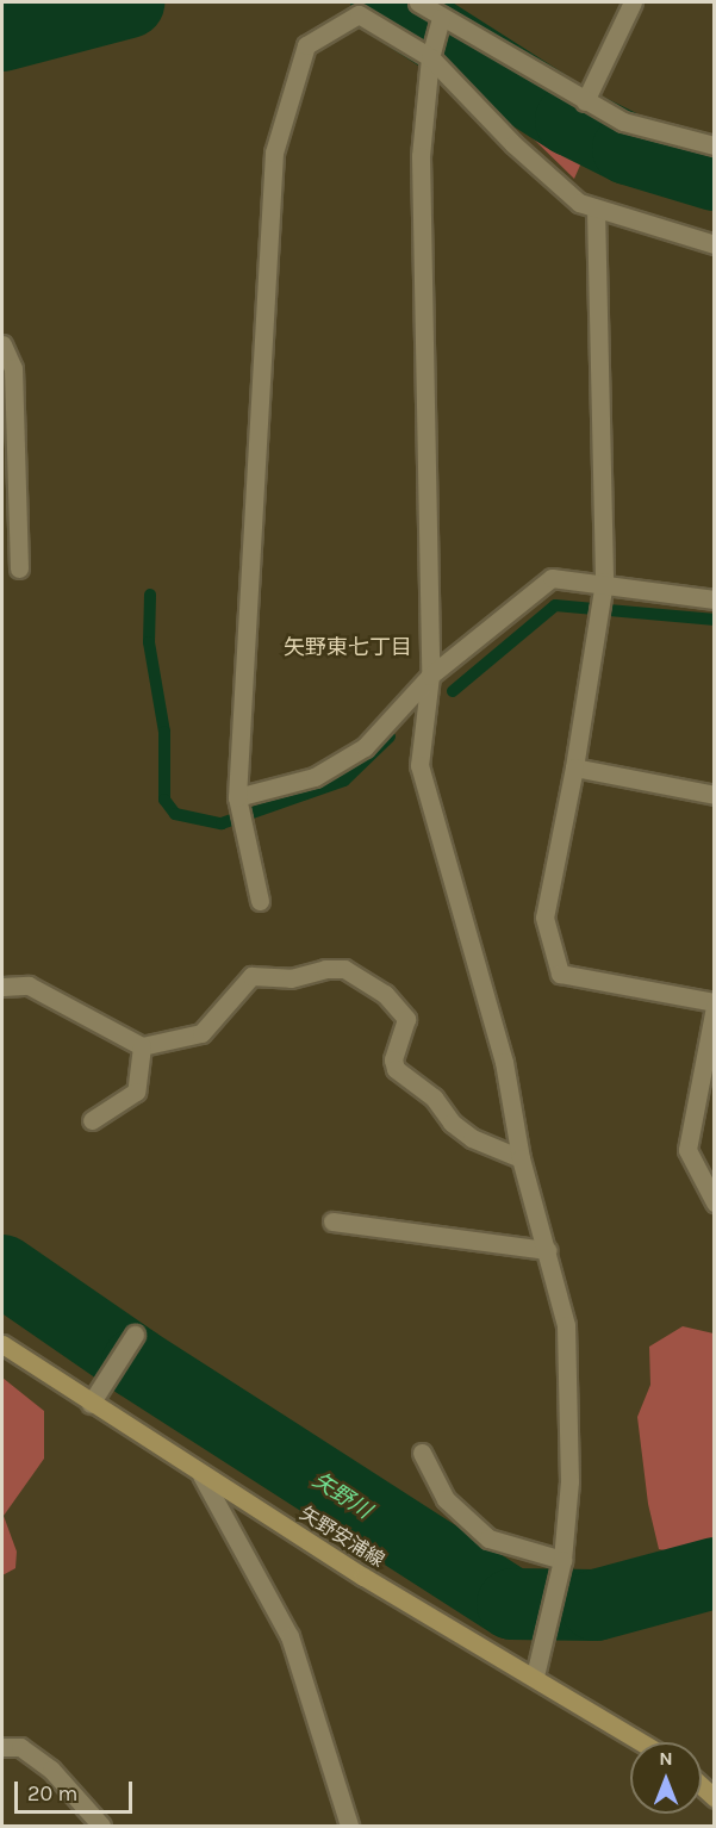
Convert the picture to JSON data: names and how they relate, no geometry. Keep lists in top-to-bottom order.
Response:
{
  "streets": {
    "main road": ["矢野安浦線"]
  },
  "districts": ["矢野東七丁目"],
  "water": ["矢野川"],
  "scale_bar": "20 m",
  "north": "top"
}
